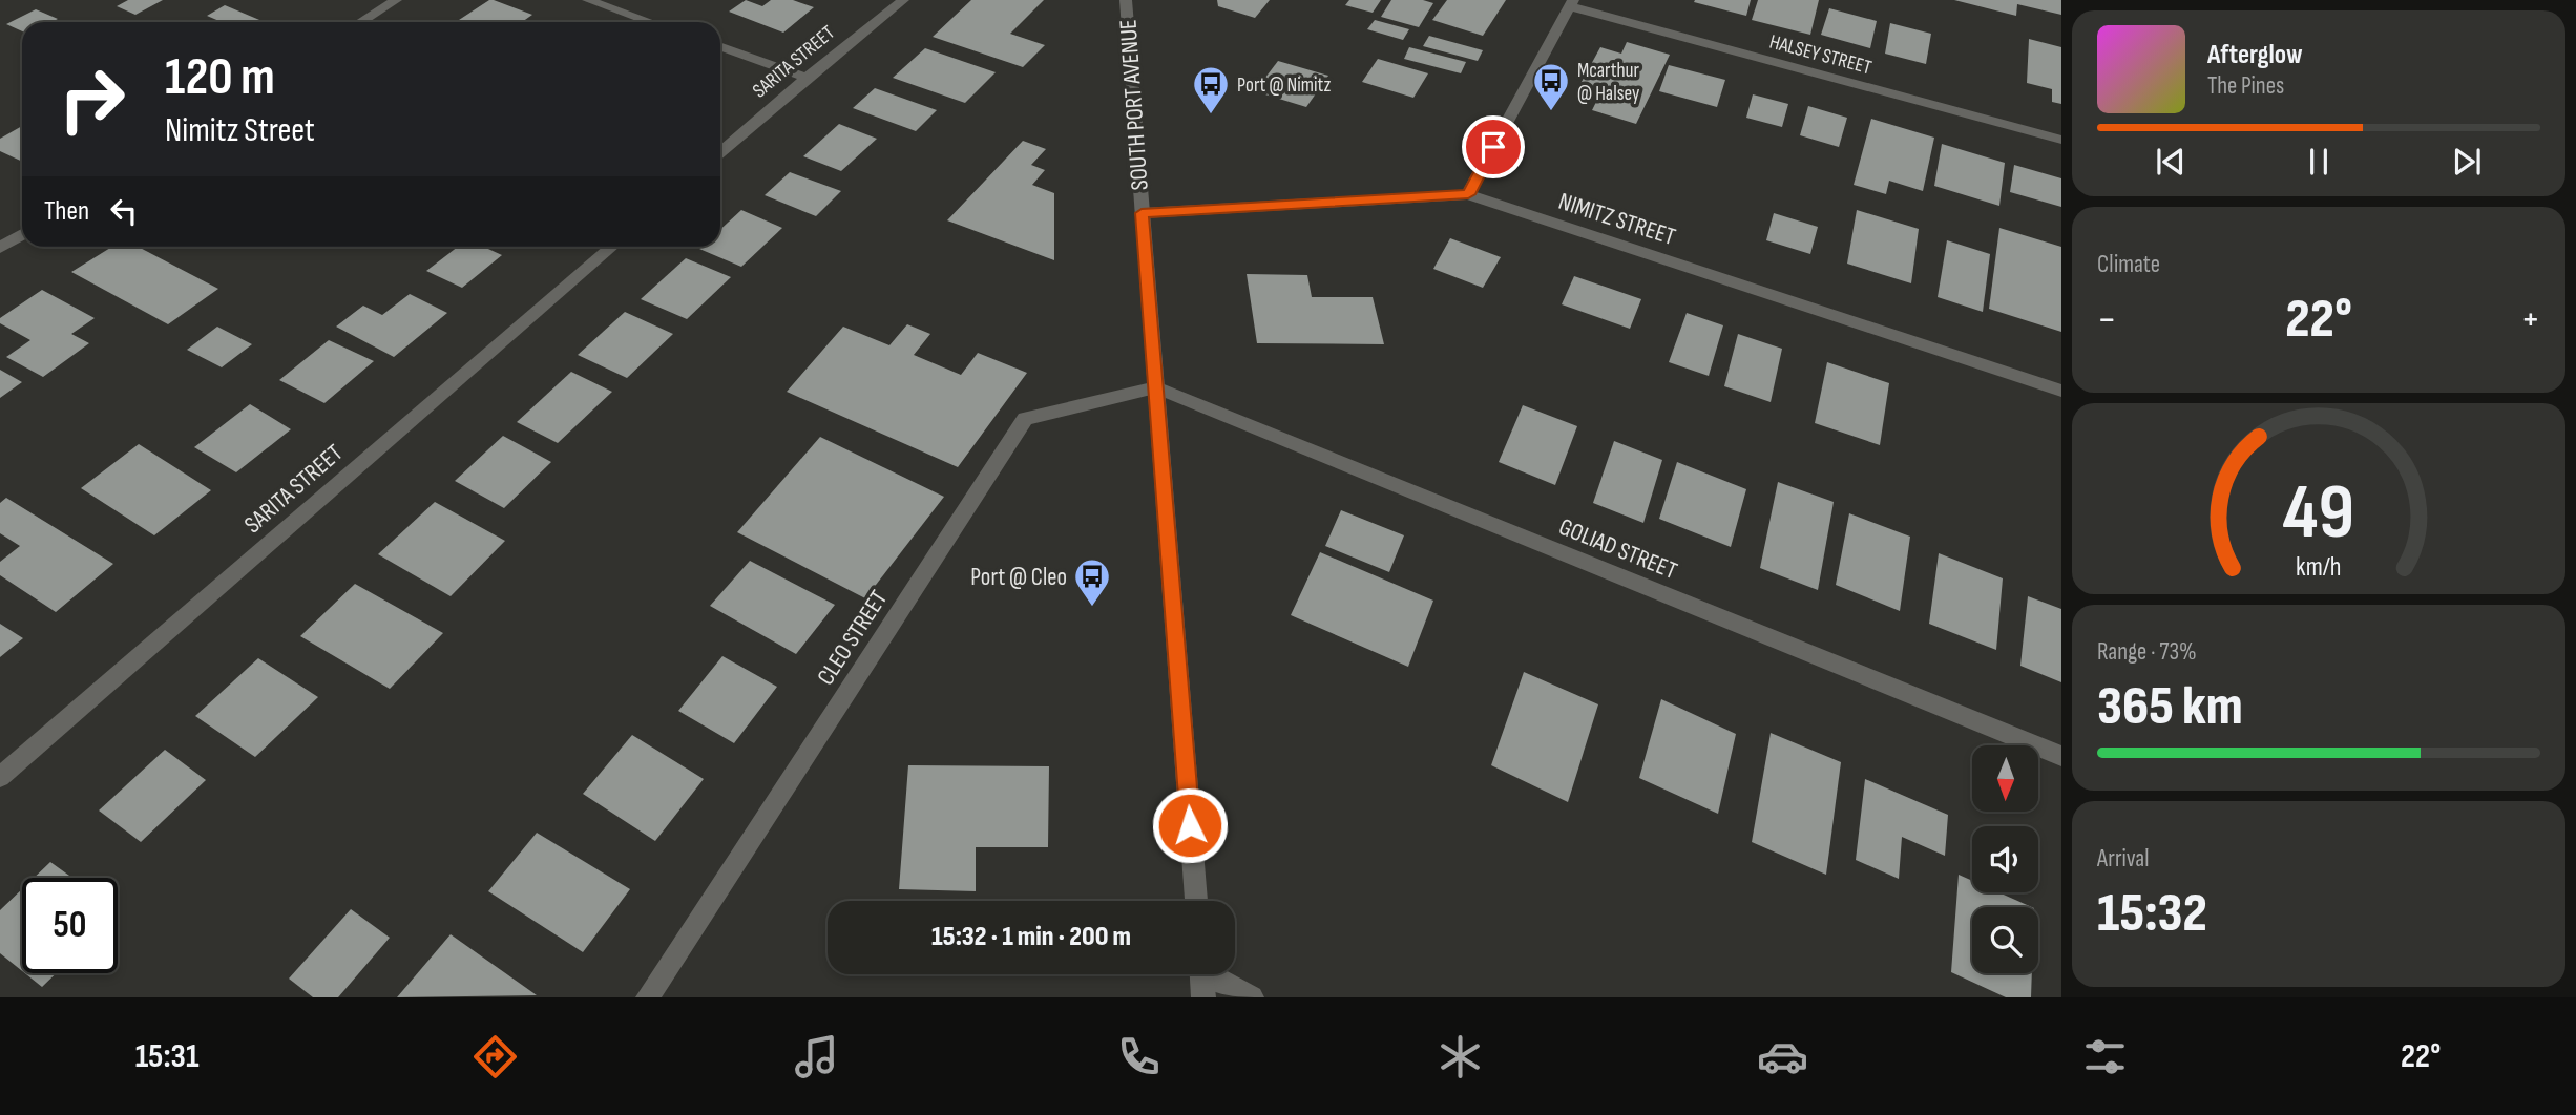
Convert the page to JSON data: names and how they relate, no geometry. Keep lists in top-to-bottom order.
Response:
{
  "streets": {
    "street": [
      "HALSEY STREET",
      "SARITA STREET",
      "SOUTH PORT AVENUE",
      "NIMITZ STREET",
      "GOLIAD STREET",
      "CLEO STREET"
    ]
  },
  "crossings": [
    ["SOUTH PORT AVENUE", "NIMITZ STREET"],
    ["SOUTH PORT AVENUE", "GOLIAD STREET"],
    ["SOUTH PORT AVENUE", "CLEO STREET"],
    ["GOLIAD STREET", "CLEO STREET"]
  ],
  "places": {
    "bus stop": ["Mcarthur @ Halsey", "Port @ Nimitz", "Port @ Cleo"]
  },
  "north": "bottom",
  "page": {
    "turn": ["120 m", "Nimitz Street"],
    "song": ["Afterglow", "The Pines"],
    "then": "Then",
    "tile": [
      "Climate",
      ["Range · 73%", "365 km"],
      ["Arrival", "15:32"]
    ],
    "heat": ["−", "22°", "+"],
    "limit": "50",
    "trip": "15:32 · 1 min · 200 m",
    "tabs": ["15:31", "22°"],
    "gauge": ["49", "km/h"]
  }
}
